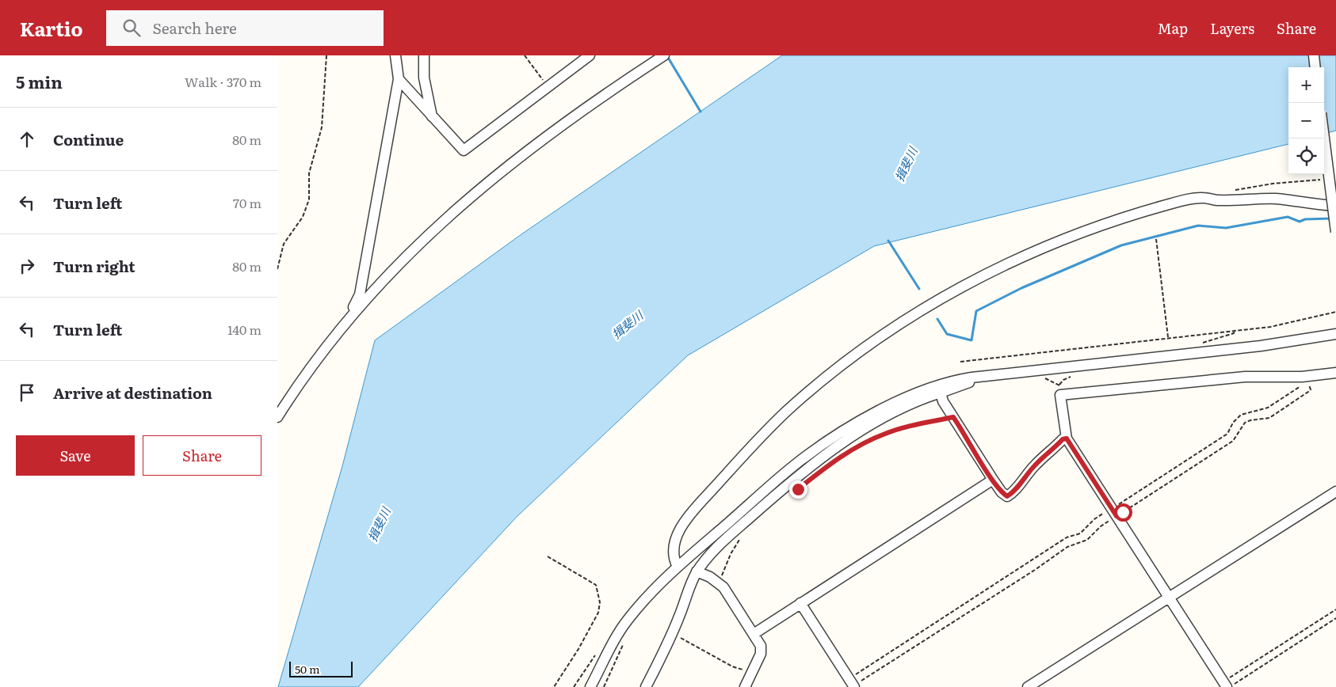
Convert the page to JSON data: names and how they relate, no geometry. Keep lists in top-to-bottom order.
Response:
{
  "water": ["揖斐川"],
  "scale_bar": "50 m",
  "page": {
    "header": "Kartio",
    "search": "Search here",
    "nav": ["Map", "Layers", "Share"],
    "heading": ["5 min", "Walk · 370 m"],
    "map_buttons": ["+", "−"],
    "list": [
      ["Continue", "80 m"],
      ["Turn left", "70 m"],
      ["Turn right", "80 m"],
      ["Turn left", "140 m"],
      "Arrive at destination"
    ],
    "buttons": ["Save", "Share"],
    "scale": "50 m"
  }
}
